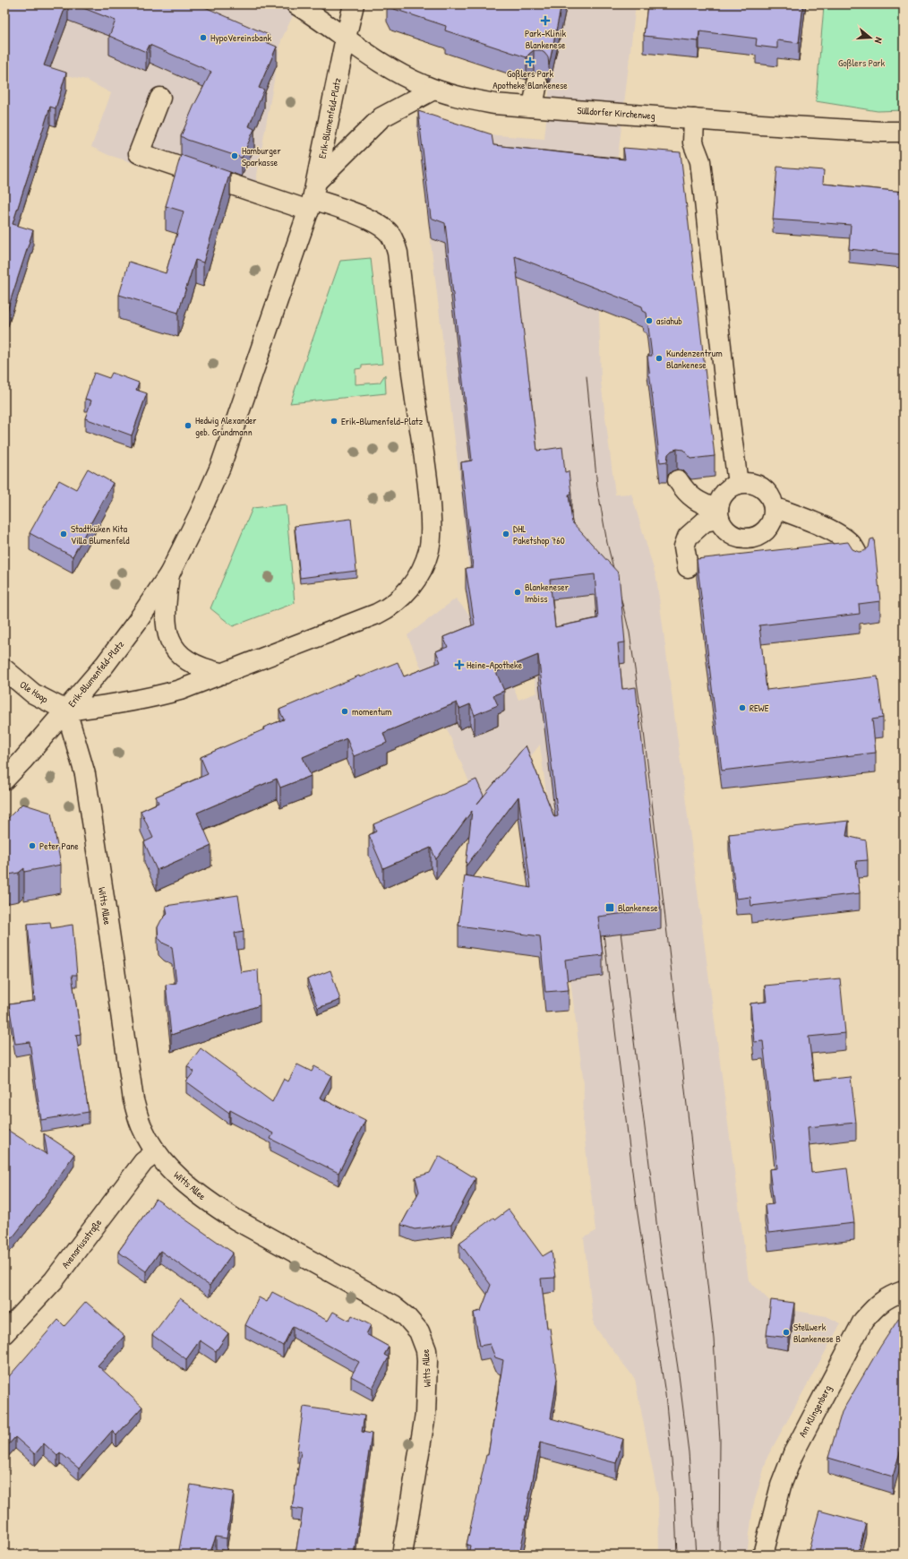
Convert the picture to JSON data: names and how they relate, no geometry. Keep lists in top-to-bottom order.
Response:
{
  "streets": {
    "street": [
      "Sülldorfer Kirchenweg",
      "Erik-Blumenfeld-Platz",
      "Ole Hoop",
      "Witts Allee",
      "Avenariusstraße",
      "Am Klingenberg"
    ]
  },
  "crossings": [
    ["Sülldorfer Kirchenweg", "Erik-Blumenfeld-Platz"],
    ["Erik-Blumenfeld-Platz", "Ole Hoop"],
    ["Erik-Blumenfeld-Platz", "Witts Allee"],
    ["Ole Hoop", "Witts Allee"],
    ["Witts Allee", "Avenariusstraße"]
  ],
  "parks": ["Goßlers Park"],
  "places": {
    "health": ["Park-Klinik Blankenese", "Goßlers Park Apotheke Blankenese", "Heine-Apotheke"],
    "other": [
      "HypoVereinsbank",
      "Hamburger Sparkasse",
      "asiahub",
      "Kundenzentrum Blankenese",
      "Erik-Blumenfeld-Platz",
      "Hedwig Alexander geb. Grundmann",
      "Stadtküken Kita Villa Blumenfeld",
      "DHL Paketshop 760",
      "Blankeneser Imbiss",
      "REWE",
      "momentum",
      "Peter Pane",
      "Stellwerk Blankenese B"
    ],
    "transit": ["Blankenese"]
  },
  "north": "right"
}
